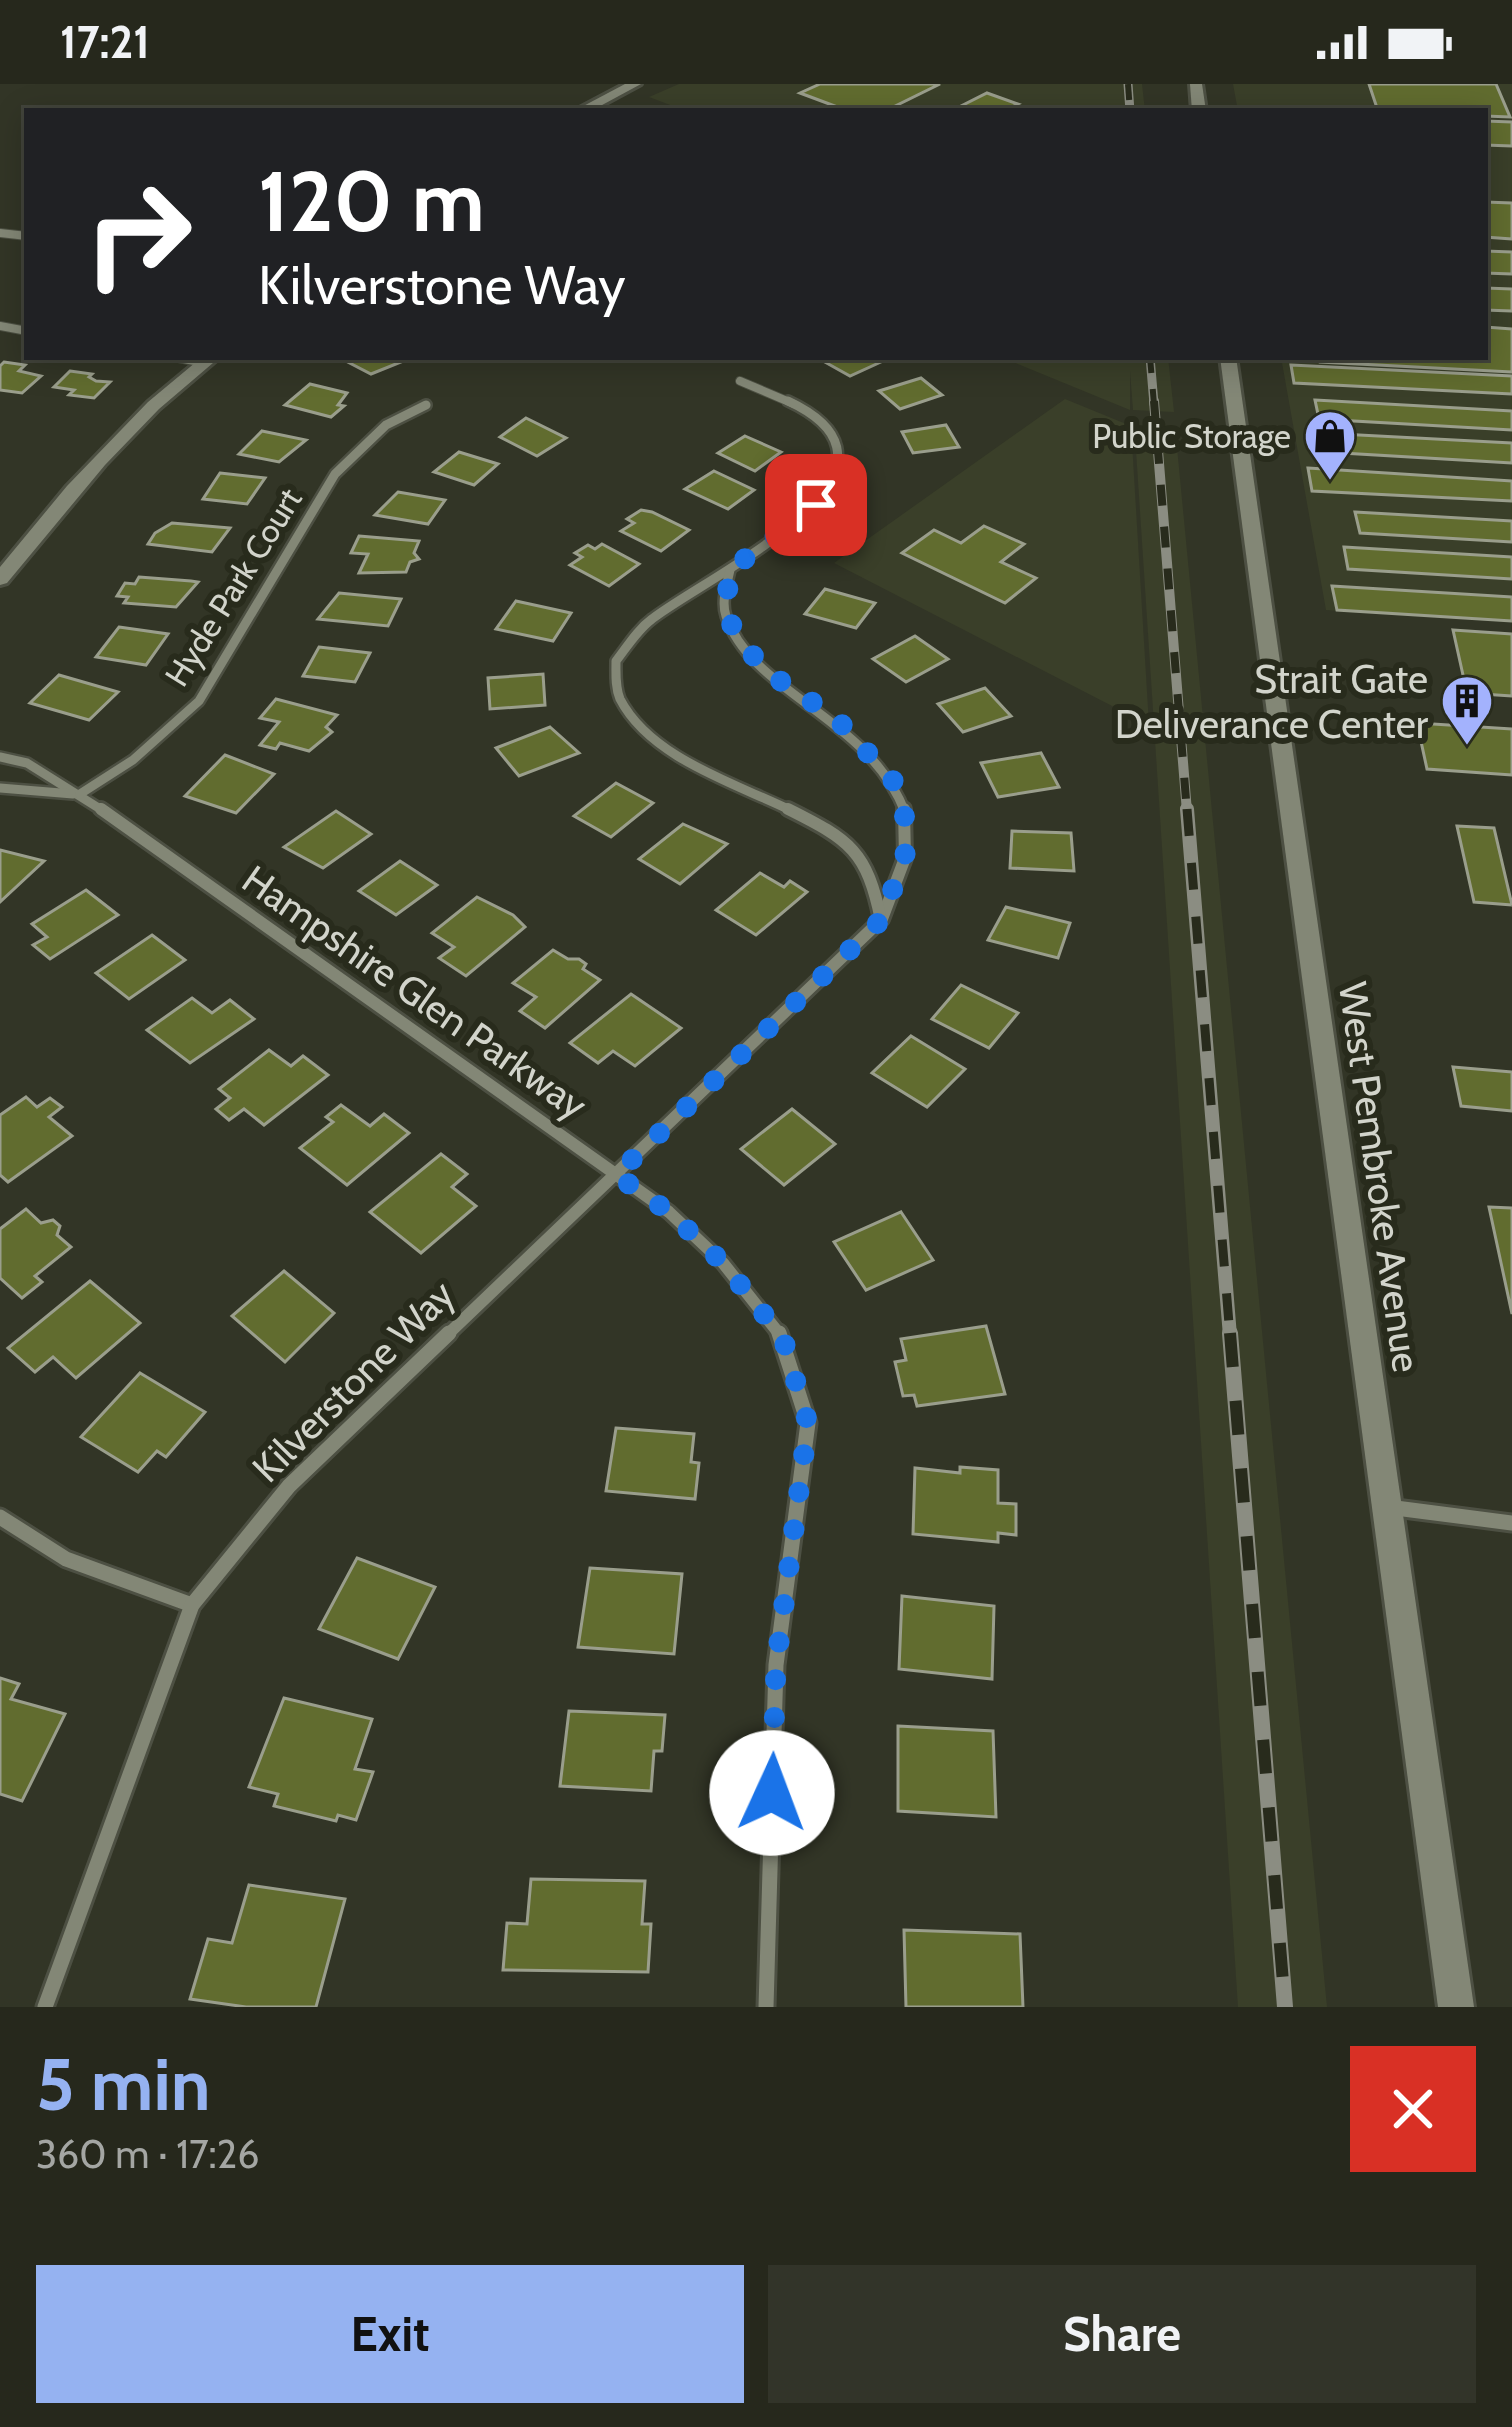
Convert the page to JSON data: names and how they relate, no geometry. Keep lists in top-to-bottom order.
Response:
{
  "streets": {
    "main road": ["West Pembroke Avenue"],
    "street": ["Hyde Park Court", "Hampshire Glen Parkway", "Kilverstone Way"]
  },
  "crossings": [
    ["Hyde Park Court", "Hampshire Glen Parkway"],
    ["Hampshire Glen Parkway", "Kilverstone Way"]
  ],
  "places": {
    "shop": ["Public Storage"],
    "building": ["Strait Gate Deliverance Center"]
  },
  "page": {
    "status": "17:21",
    "turn": ["120 m", "Kilverstone Way"],
    "heading": ["5 min", "360 m · 17:26"],
    "buttons": ["Exit", "Share"]
  }
}
